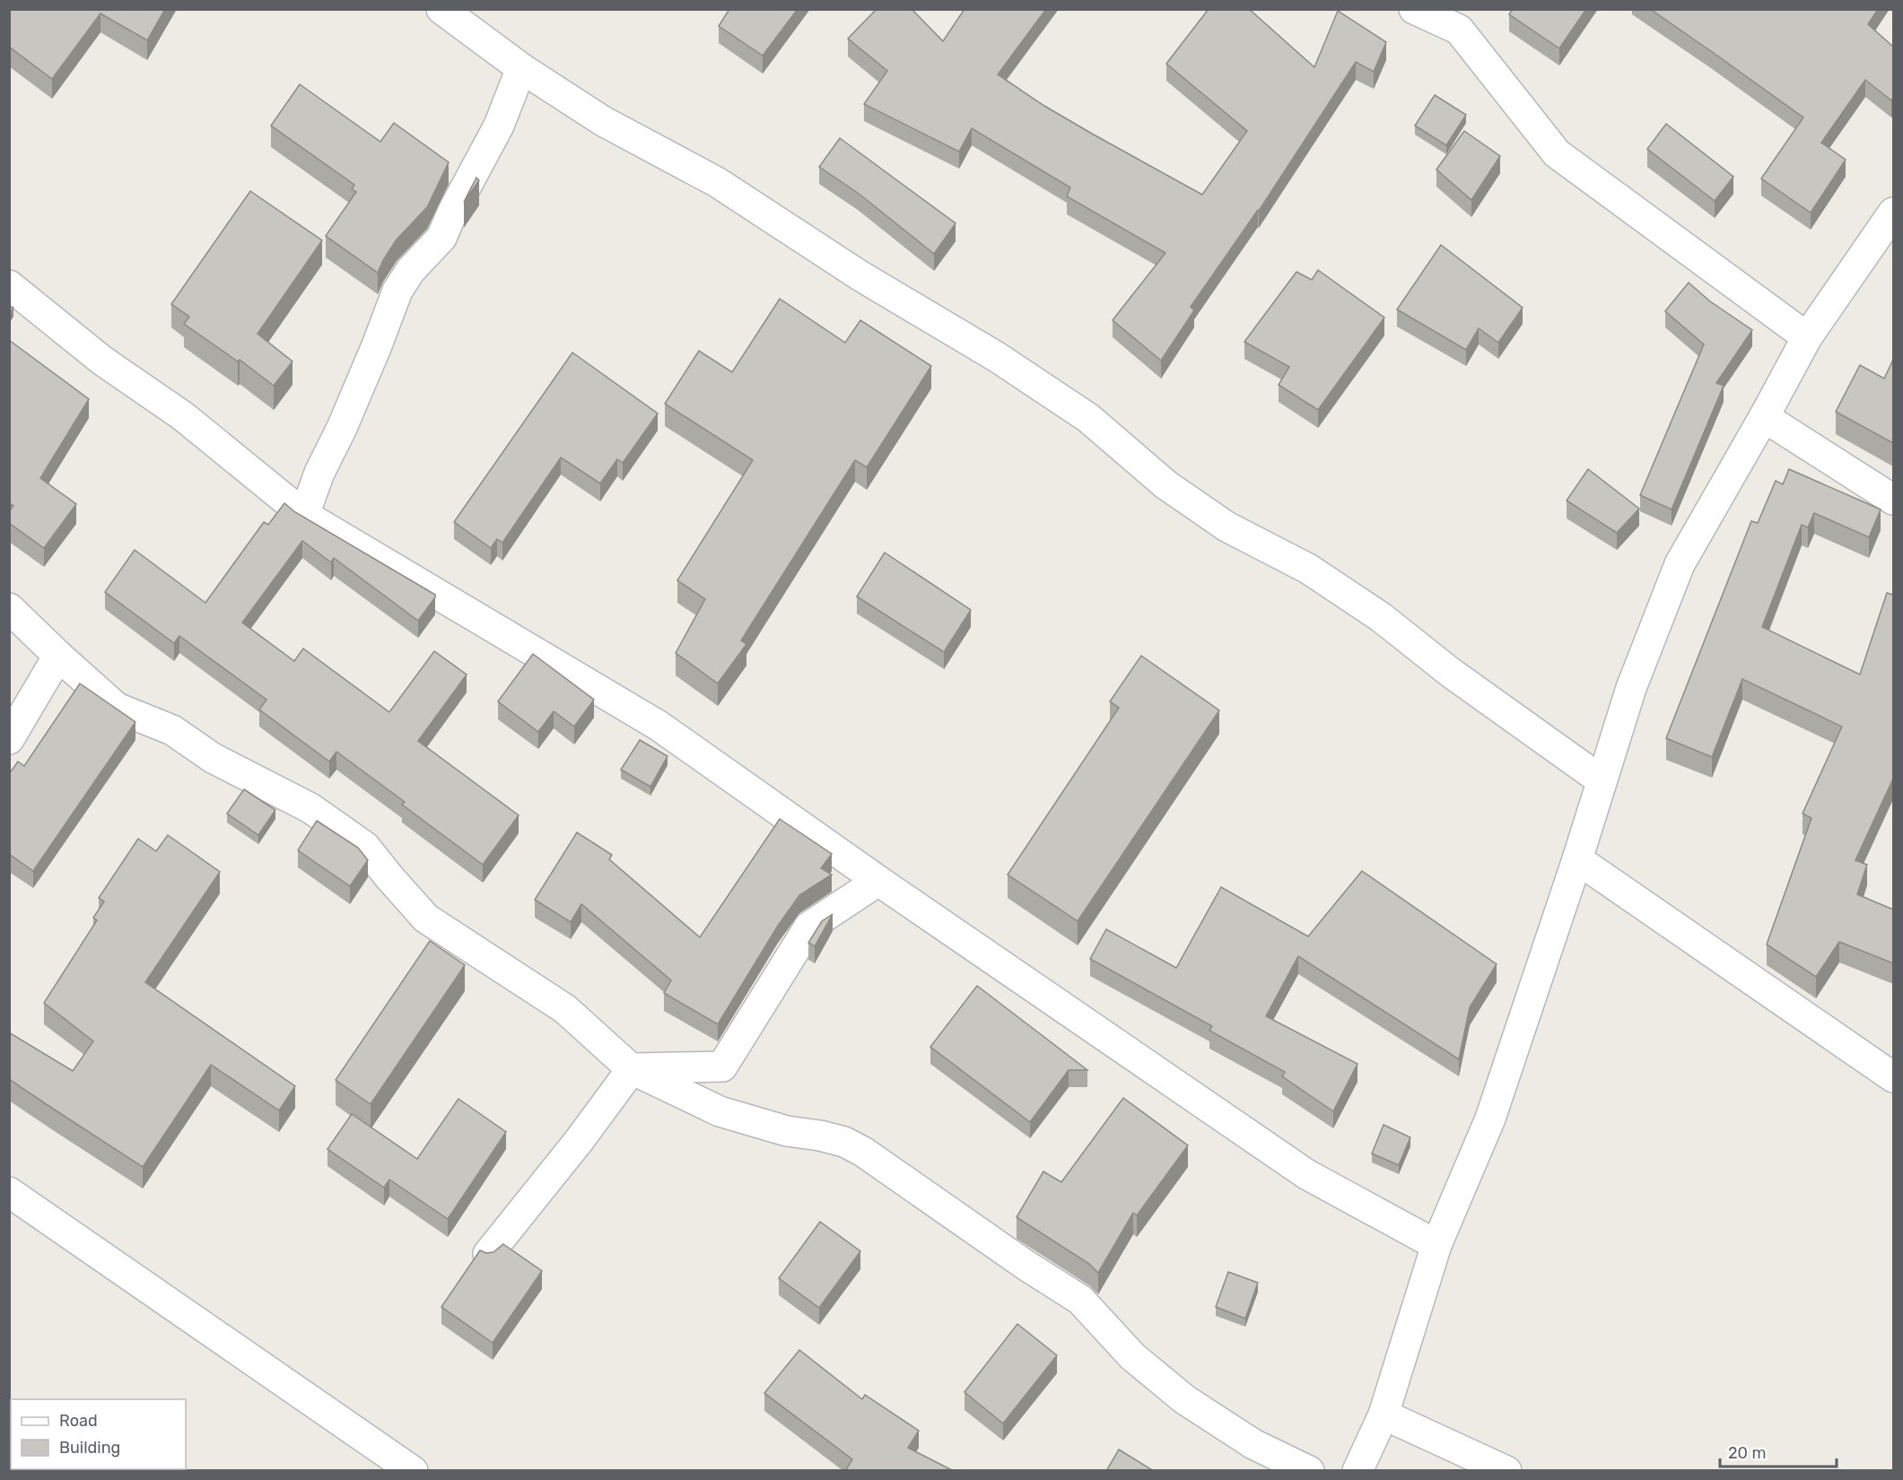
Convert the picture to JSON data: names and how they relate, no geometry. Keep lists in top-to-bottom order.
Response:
{
  "legend": ["Road", "Building"],
  "scale_bar": "20 m"
}
